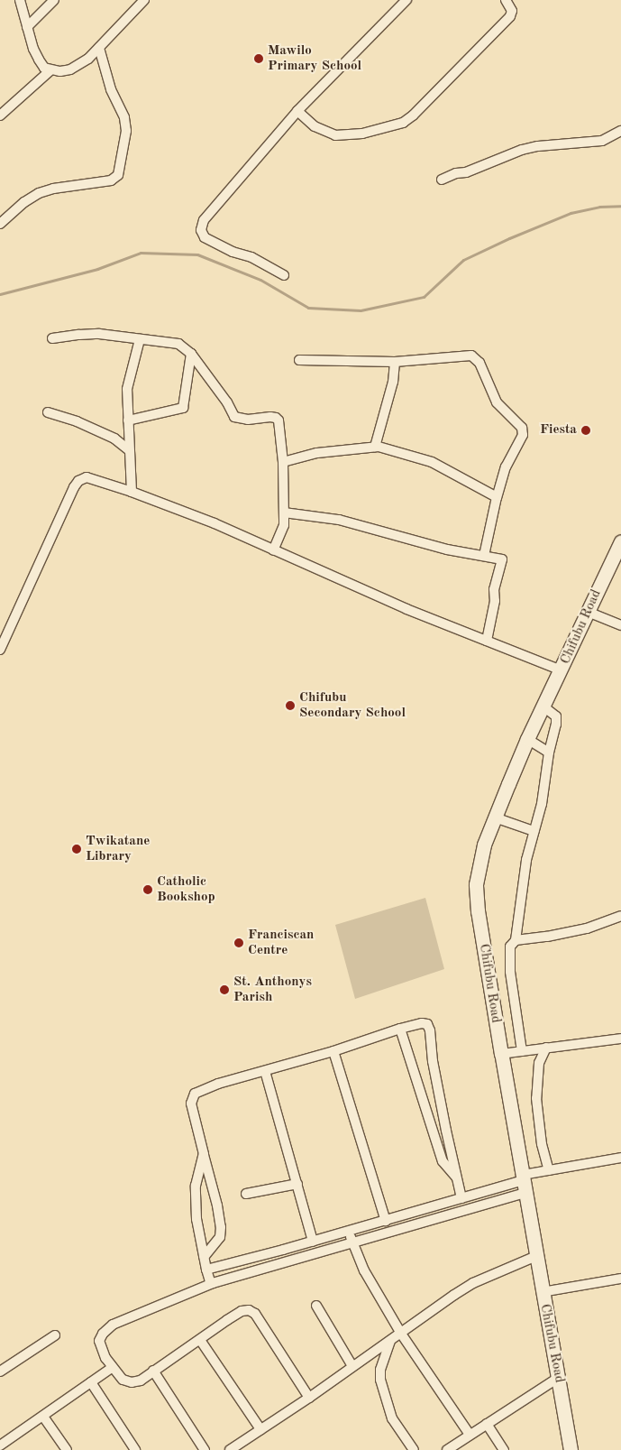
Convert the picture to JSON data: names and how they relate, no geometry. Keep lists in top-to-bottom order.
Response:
{
  "streets": {
    "main road": ["Chifubu Road"]
  },
  "places": [
    "Mawilo Primary School",
    "Fiesta",
    "Chifubu Secondary School",
    "Twikatane Library",
    "Catholic Bookshop",
    "Franciscan Centre",
    "St. Anthonys Parish"
  ]
}
